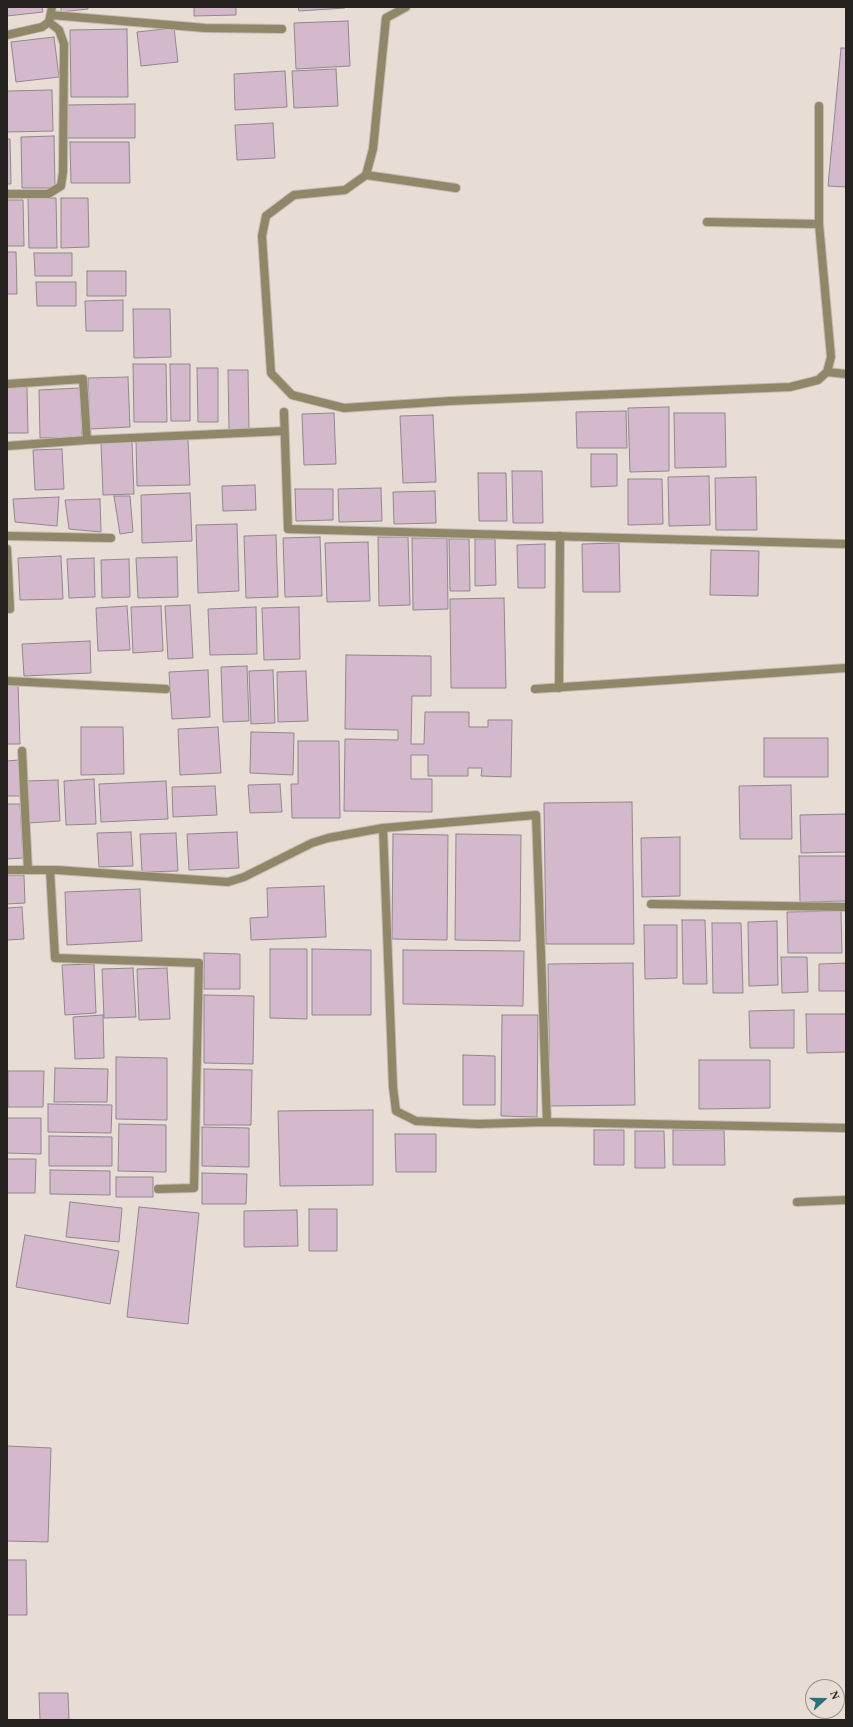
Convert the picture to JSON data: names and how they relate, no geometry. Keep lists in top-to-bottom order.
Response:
{
  "north": "right"
}
